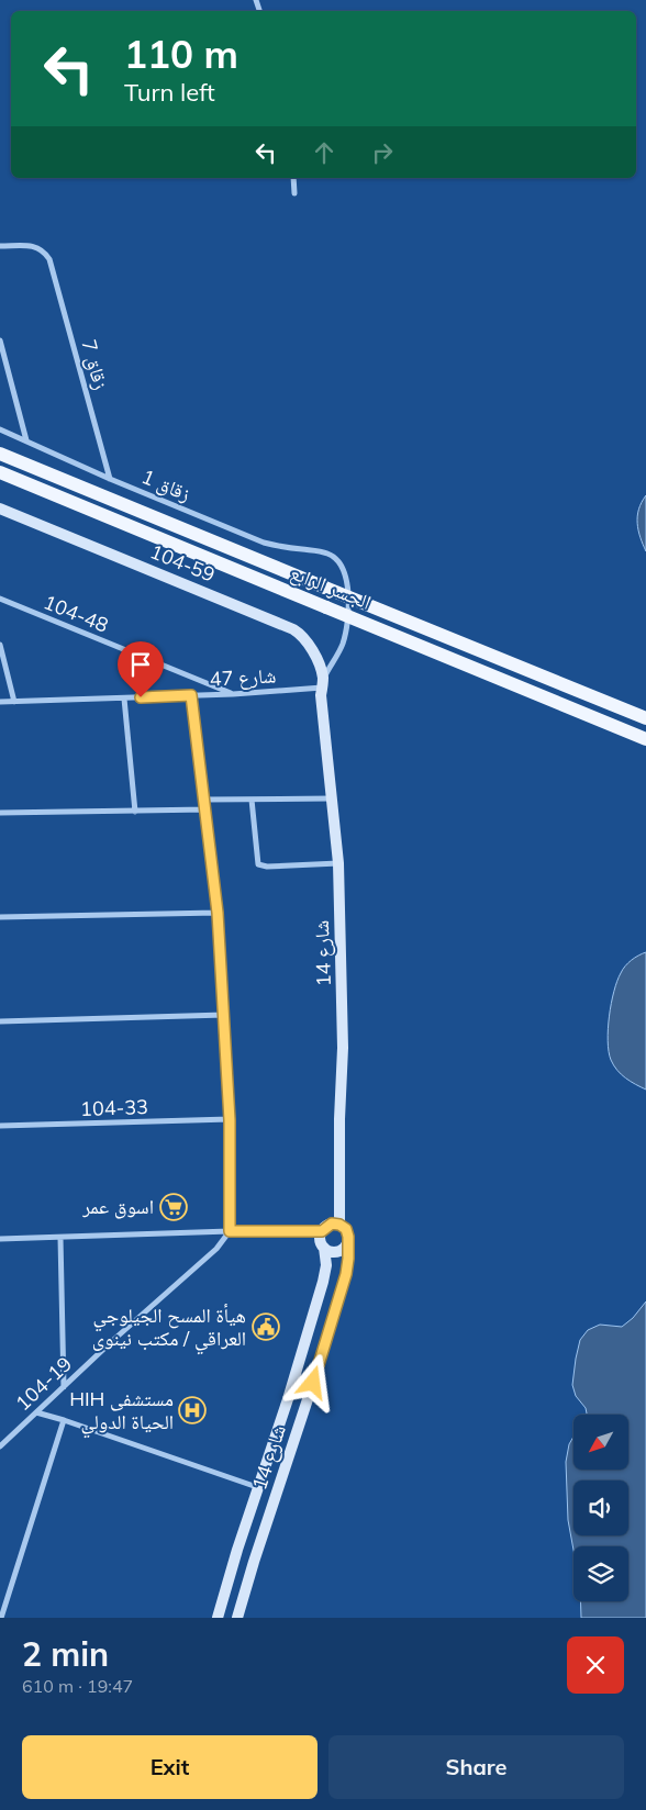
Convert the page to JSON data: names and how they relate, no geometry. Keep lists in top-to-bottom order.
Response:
{
  "streets": {
    "main road": ["الجسر الرابع"],
    "street": [
      "زقاق 7",
      "زقاق 1",
      "104-59",
      "104-48",
      "شارع 47",
      "شارع 14",
      "104-33",
      "104-19"
    ]
  },
  "crossings": [
    ["زقاق 7", "زقاق 1"],
    ["زقاق 1", "104-59"],
    ["زقاق 1", "شارع 47"],
    ["زقاق 1", "شارع 14"],
    ["104-59", "شارع 47"],
    ["104-59", "شارع 14"],
    ["104-48", "شارع 47"],
    ["شارع 47", "شارع 14"]
  ],
  "places": {
    "supermarket": ["اسوق عمر"],
    "public building": ["هيأة المسح الجيلوجي العراقي / مكتب نينوى"],
    "hospital": ["HIH مستشفى الحياة الدولي"]
  },
  "north": "bottom left",
  "page": {
    "turn": ["110 m", "Turn left"],
    "heading": ["2 min", "610 m · 19:47"],
    "buttons": ["Exit", "Share"]
  }
}
